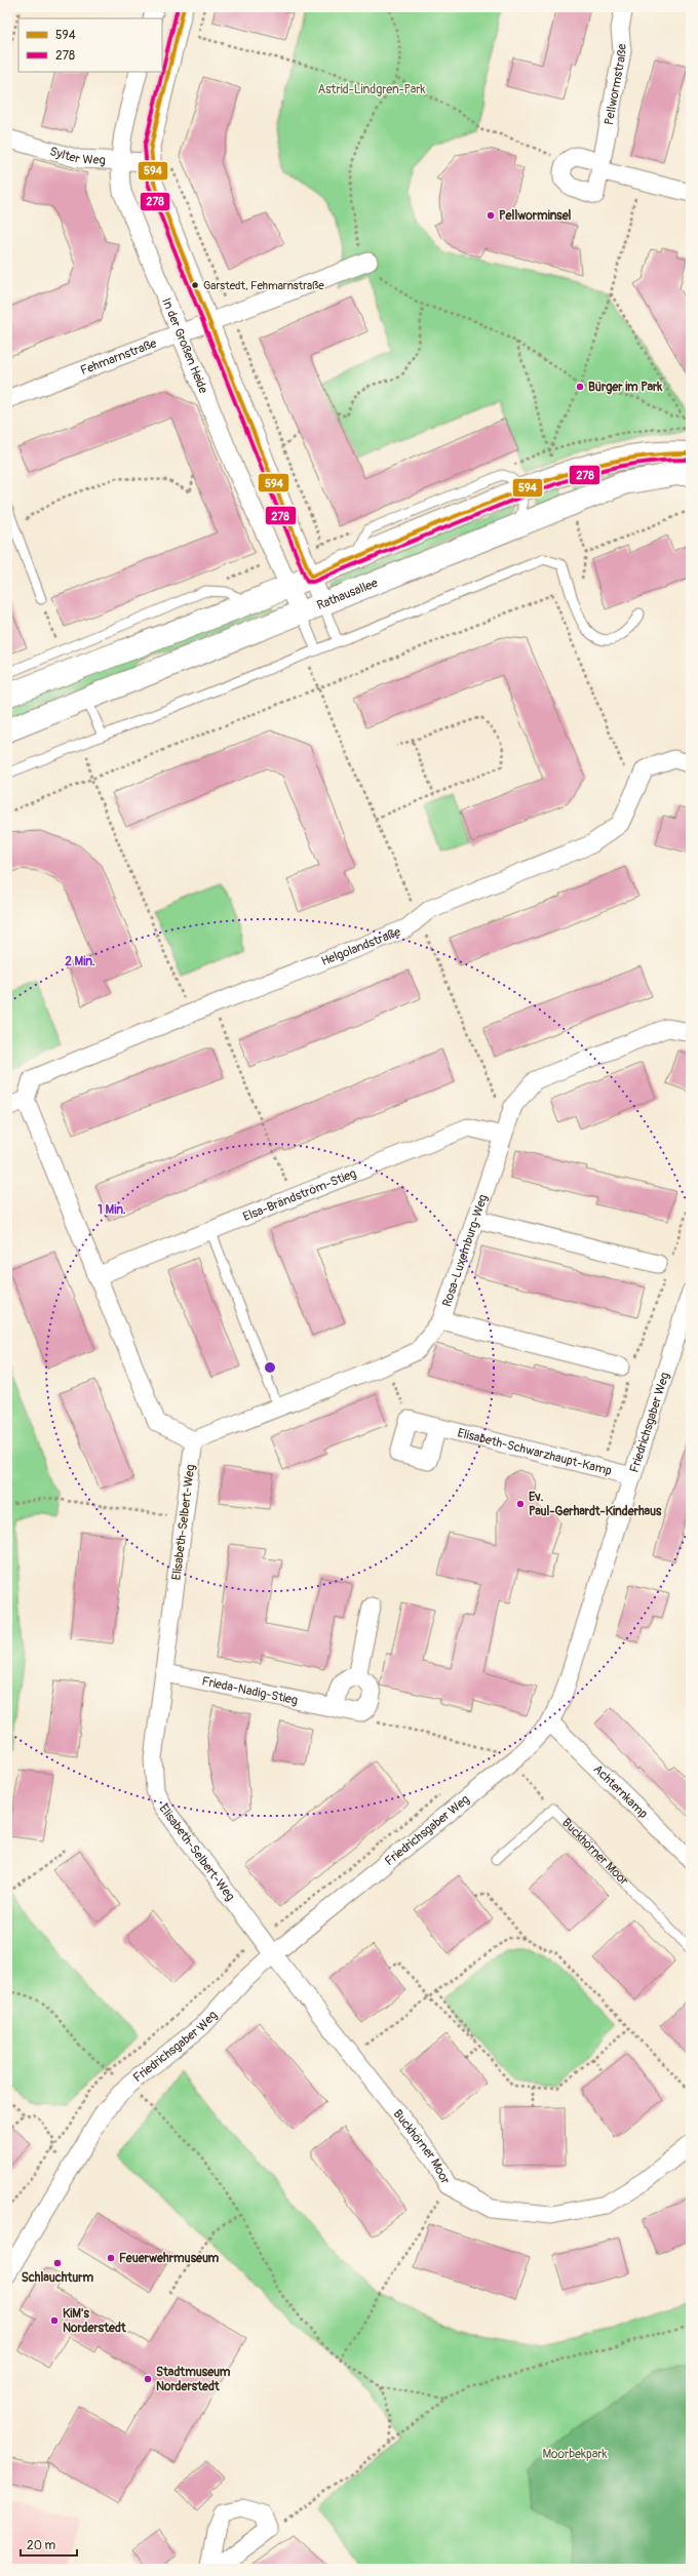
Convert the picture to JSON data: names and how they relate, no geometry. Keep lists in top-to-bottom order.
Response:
{
  "streets": {
    "main road": ["Rathausallee"],
    "street": [
      "Pellwormstraße",
      "Sylter Weg",
      "In der Großen Heide",
      "Fehmarnstraße",
      "Helgolandstraße",
      "Elsa-Brändström-Stieg",
      "Rosa-Luxemburg-Weg",
      "Friedrichsgaber Weg",
      "Elisabeth-Schwarzhaupt-Kamp",
      "Elisabeth-Selbert-Weg",
      "Frieda-Nadig-Stieg",
      "Achternkamp",
      "Buckhörner Moor"
    ]
  },
  "crossings": [
    ["Sylter Weg", "In der Großen Heide"],
    ["In der Großen Heide", "Fehmarnstraße"],
    ["In der Großen Heide", "Rathausallee"],
    ["Elsa-Brändström-Stieg", "Rosa-Luxemburg-Weg"],
    ["Rosa-Luxemburg-Weg", "Elisabeth-Selbert-Weg"],
    ["Friedrichsgaber Weg", "Elisabeth-Schwarzhaupt-Kamp"],
    ["Friedrichsgaber Weg", "Elisabeth-Selbert-Weg"],
    ["Friedrichsgaber Weg", "Achternkamp"],
    ["Friedrichsgaber Weg", "Buckhörner Moor"],
    ["Elisabeth-Selbert-Weg", "Frieda-Nadig-Stieg"],
    ["Elisabeth-Selbert-Weg", "Buckhörner Moor"]
  ],
  "parks": ["Astrid-Lindgren-Park", "Moorbekpark"],
  "places": [
    "Pellworminsel",
    "Garstedt, Fehmarnstraße",
    "Bürger im Park",
    "Ev. Paul-Gerhardt-Kinderhaus",
    "Feuerwehrmuseum",
    "Schlauchturm",
    "KiM's Norderstedt",
    "Stadtmuseum Norderstedt"
  ],
  "lines": ["transit line 594", "transit line 278"],
  "legend": ["594", "278"],
  "scale_bar": "20 m",
  "rings": ["2 Min.", "1 Min."]
}
